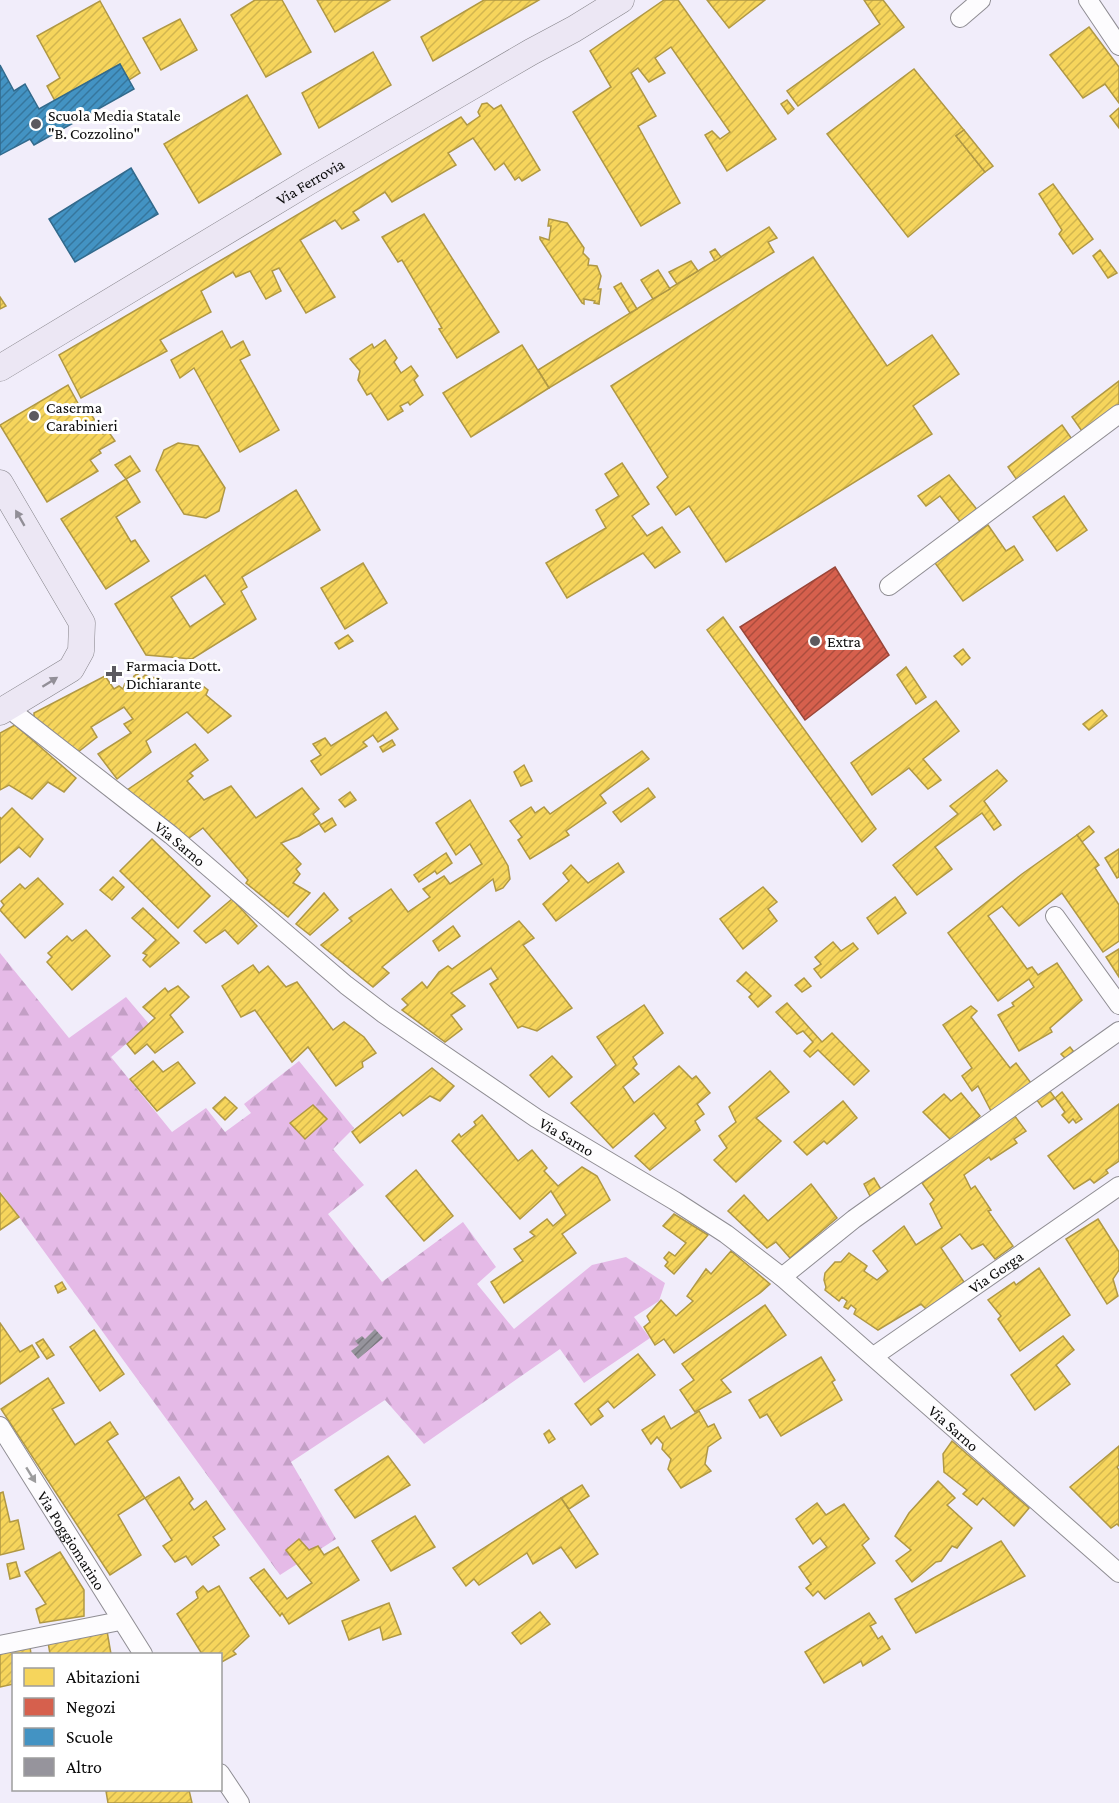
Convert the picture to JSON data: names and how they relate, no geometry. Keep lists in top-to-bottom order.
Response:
{
  "streets": {
    "main road": ["Via Ferrovia"],
    "street": ["Via Sarno", "Via Gorga", "Via Poggiomarino"]
  },
  "crossings": [
    ["Via Sarno", "Via Gorga"]
  ],
  "one_way": ["Via Poggiomarino"],
  "places": {
    "other": ["Scuola Media Statale \"B. Cozzolino\"", "Caserma Carabinieri", "Extra"],
    "health": ["Farmacia Dott. Dichiarante"]
  },
  "legend": [
    "Abitazioni",
    "Negozi",
    "Scuole",
    "Altro"
  ]
}
